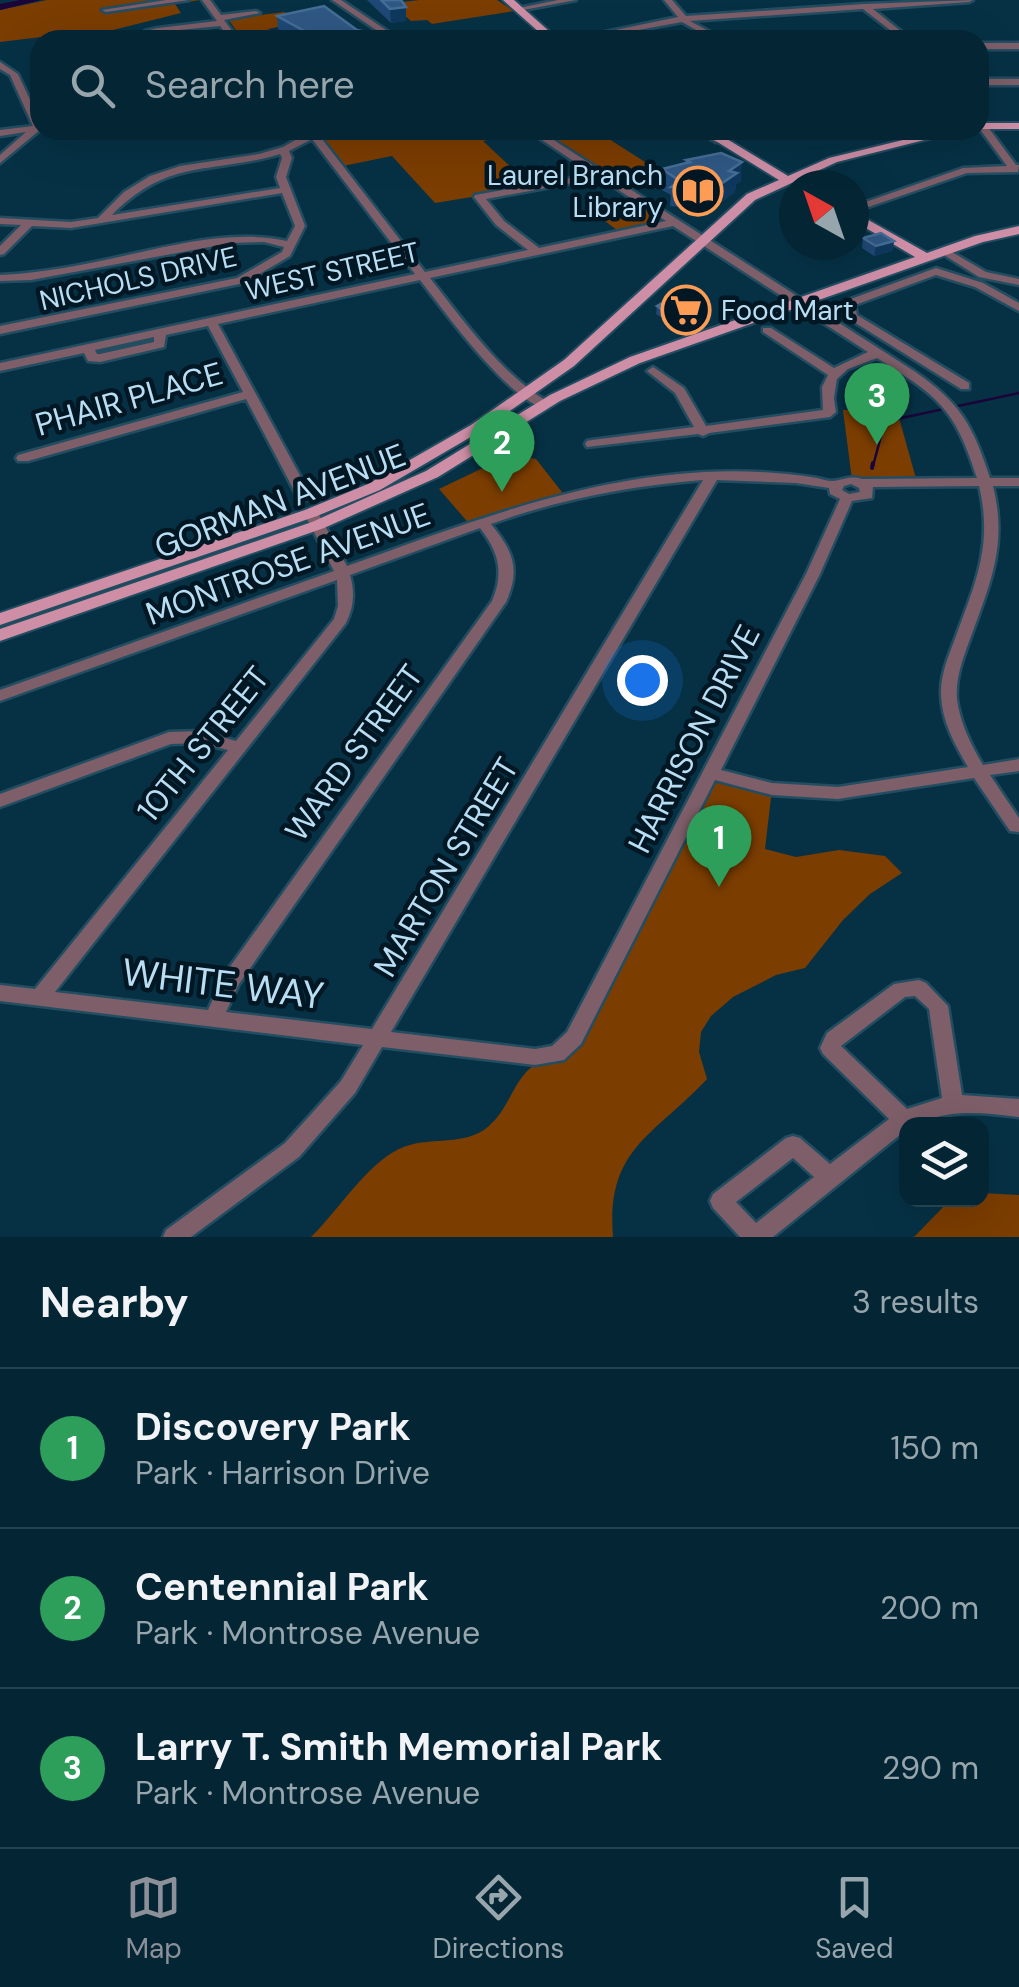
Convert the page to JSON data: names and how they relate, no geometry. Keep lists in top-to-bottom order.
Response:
{
  "streets": {
    "main road": ["GORMAN AVENUE"],
    "street": [
      "WEST STREET",
      "NICHOLS DRIVE",
      "PHAIR PLACE",
      "MONTROSE AVENUE",
      "HARRISON DRIVE",
      "10TH STREET",
      "WARD STREET",
      "MARTON STREET",
      "WHITE WAY"
    ]
  },
  "crossings": [
    ["WEST STREET", "10TH STREET"],
    ["PHAIR PLACE", "10TH STREET"],
    ["GORMAN AVENUE", "10TH STREET"],
    ["MONTROSE AVENUE", "HARRISON DRIVE"],
    ["MONTROSE AVENUE", "10TH STREET"],
    ["MONTROSE AVENUE", "WARD STREET"],
    ["MONTROSE AVENUE", "MARTON STREET"],
    ["HARRISON DRIVE", "WHITE WAY"],
    ["10TH STREET", "WHITE WAY"],
    ["WARD STREET", "WHITE WAY"],
    ["MARTON STREET", "WHITE WAY"]
  ],
  "places": {
    "library": ["Laurel Branch Library"],
    "supermarket": ["Food Mart"]
  },
  "north": "top left",
  "page": {
    "search": "Search here",
    "pins": ["3", "2", "1"],
    "heading": ["Nearby", "3 results"],
    "list": [
      {
        "mark": "1",
        "name": "Discovery Park",
        "note": "Park · Harrison Drive",
        "value": "150 m"
      },
      {
        "mark": "2",
        "name": "Centennial Park",
        "note": "Park · Montrose Avenue",
        "value": "200 m"
      },
      {
        "mark": "3",
        "name": "Larry T. Smith Memorial Park",
        "note": "Park · Montrose Avenue",
        "value": "290 m"
      }
    ],
    "nav": ["Map", "Directions", "Saved"]
  }
}
